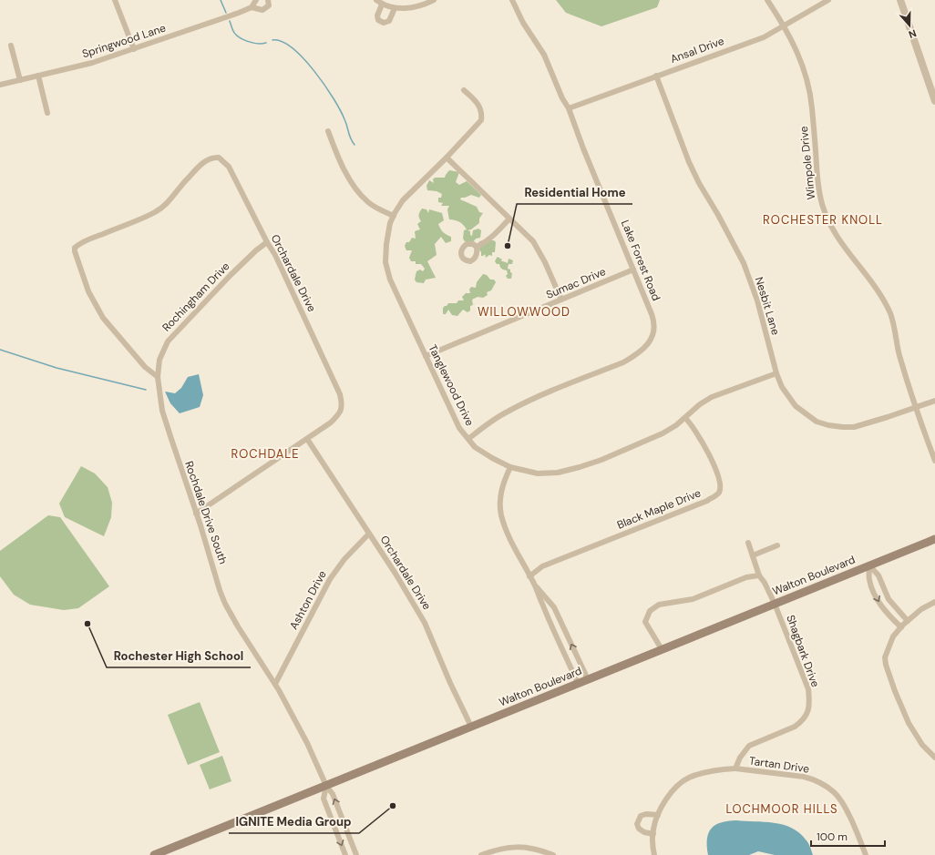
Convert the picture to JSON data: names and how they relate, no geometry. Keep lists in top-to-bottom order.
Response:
{
  "streets": {
    "main road": ["Walton Boulevard"],
    "street": [
      "Springwood Lane",
      "Ansal Drive",
      "Wimpole Drive",
      "Lake Forest Road",
      "Orchardale Drive",
      "Sumac Drive",
      "Rochingham Drive",
      "Nesbit Lane",
      "Tanglewood Drive",
      "Black Maple Drive",
      "Rochdale Drive South",
      "Ashton Drive",
      "Shagbark Drive",
      "Tartan Drive"
    ]
  },
  "crossings": [
    ["Ansal Drive", "Wimpole Drive"],
    ["Ansal Drive", "Lake Forest Road"],
    ["Ansal Drive", "Nesbit Lane"],
    ["Wimpole Drive", "Nesbit Lane"],
    ["Lake Forest Road", "Sumac Drive"],
    ["Lake Forest Road", "Tanglewood Drive"],
    ["Orchardale Drive", "Rochingham Drive"],
    ["Orchardale Drive", "Rochdale Drive South"],
    ["Orchardale Drive", "Walton Boulevard"],
    ["Orchardale Drive", "Ashton Drive"],
    ["Sumac Drive", "Tanglewood Drive"],
    ["Rochingham Drive", "Rochdale Drive South"],
    ["Nesbit Lane", "Tanglewood Drive"],
    ["Tanglewood Drive", "Black Maple Drive"],
    ["Rochdale Drive South", "Walton Boulevard"],
    ["Rochdale Drive South", "Ashton Drive"],
    ["Walton Boulevard", "Shagbark Drive"],
    ["Shagbark Drive", "Tartan Drive"]
  ],
  "districts": [
    "ROCHESTER KNOLL",
    "WILLOWWOOD",
    "ROCHDALE",
    "LOCHMOOR HILLS"
  ],
  "places": ["Residential Home", "Rochester High School", "IGNITE Media Group"],
  "scale_bar": "100 m",
  "north": "bottom"
}
